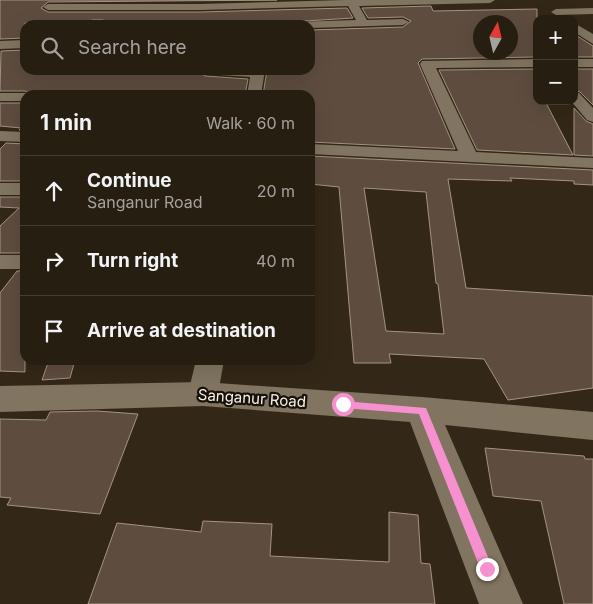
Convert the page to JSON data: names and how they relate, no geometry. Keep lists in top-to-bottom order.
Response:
{
  "streets": {
    "main road": ["Sanganur Road"]
  },
  "north": "top",
  "page": {
    "map_buttons": ["+", "−"],
    "search": "Search here",
    "heading": ["1 min", "Walk · 60 m"],
    "list": [
      ["Continue", "Sanganur Road", "20 m"],
      ["Turn right", "40 m"],
      "Arrive at destination"
    ]
  }
}
